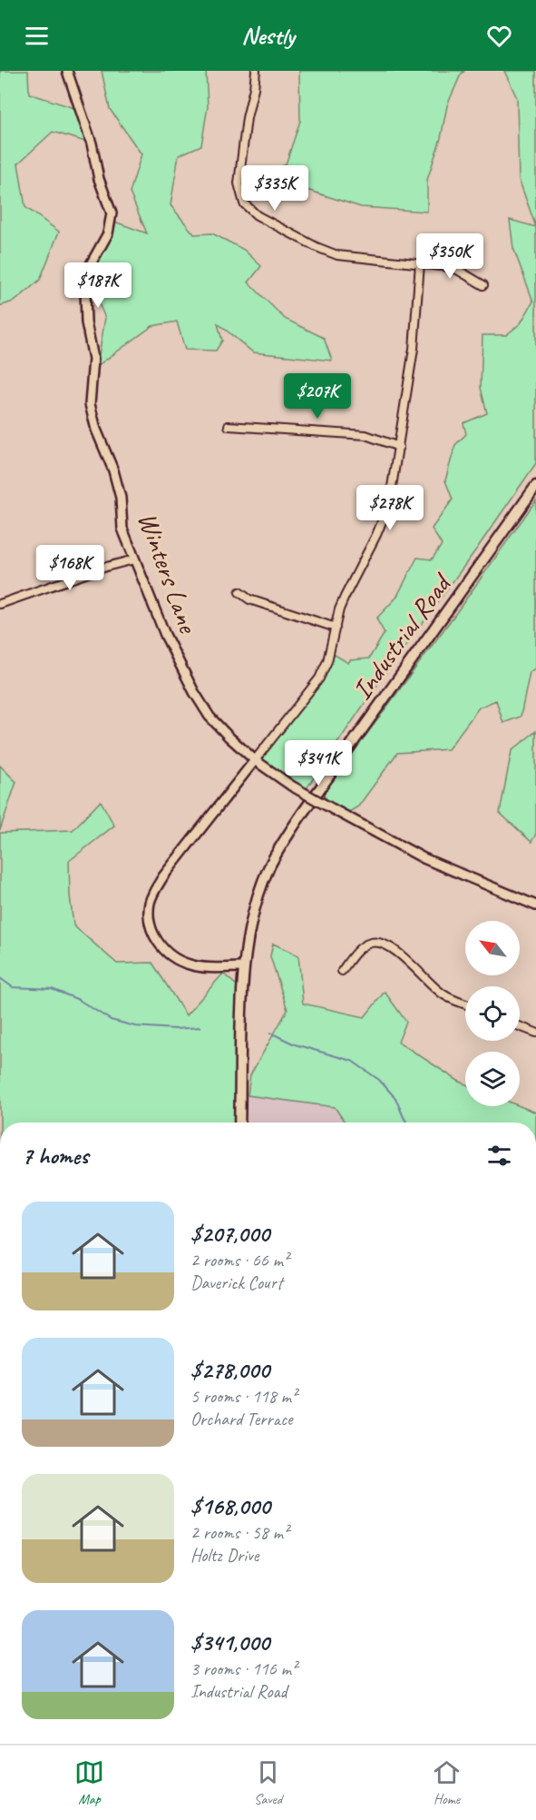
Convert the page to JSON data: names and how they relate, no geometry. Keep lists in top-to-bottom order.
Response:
{
  "streets": {
    "main road": ["Industrial Road"],
    "street": ["Winters Lane"]
  },
  "north": "top left",
  "page": {
    "header": "Nestly",
    "price": [
      "$335K",
      "$350K",
      "$187K",
      "$207K",
      "$278K",
      "$168K",
      "$341K"
    ],
    "heading": "7 homes",
    "list": [
      {
        "name": "$207,000",
        "note": "2 rooms · 66 m² · Daverick Court"
      },
      {
        "name": "$278,000",
        "note": "5 rooms · 118 m² · Orchard Terrace"
      },
      {
        "name": "$168,000",
        "note": "2 rooms · 58 m² · Holtz Drive"
      },
      {
        "name": "$341,000",
        "note": "3 rooms · 116 m² · Industrial Road"
      }
    ],
    "tabs": ["Map", "Saved", "Home"]
  }
}
